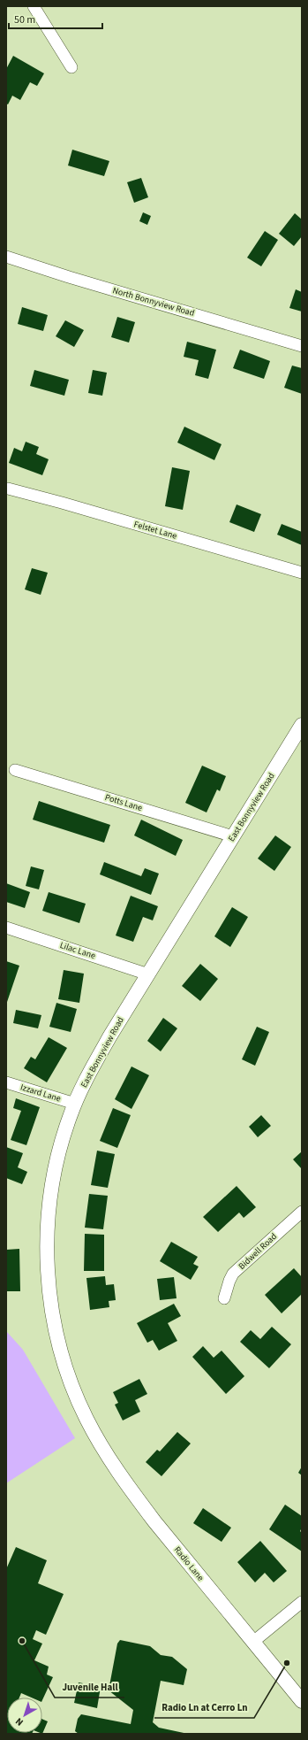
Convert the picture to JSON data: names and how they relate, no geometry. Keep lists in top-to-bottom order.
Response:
{
  "streets": {
    "street": [
      "North Bonnyview Road",
      "Felstet Lane",
      "Potts Lane",
      "East Bonnyview Road",
      "Lilac Lane",
      "Izzard Lane",
      "Bidwell Road",
      "Radio Lane"
    ]
  },
  "crossings": [
    ["Potts Lane", "East Bonnyview Road"],
    ["East Bonnyview Road", "Lilac Lane"],
    ["East Bonnyview Road", "Izzard Lane"],
    ["East Bonnyview Road", "Radio Lane"]
  ],
  "places": ["Juvenile Hall", "Radio Ln at Cerro Ln"],
  "scale_bar": "50 m",
  "north": "bottom left"
}
